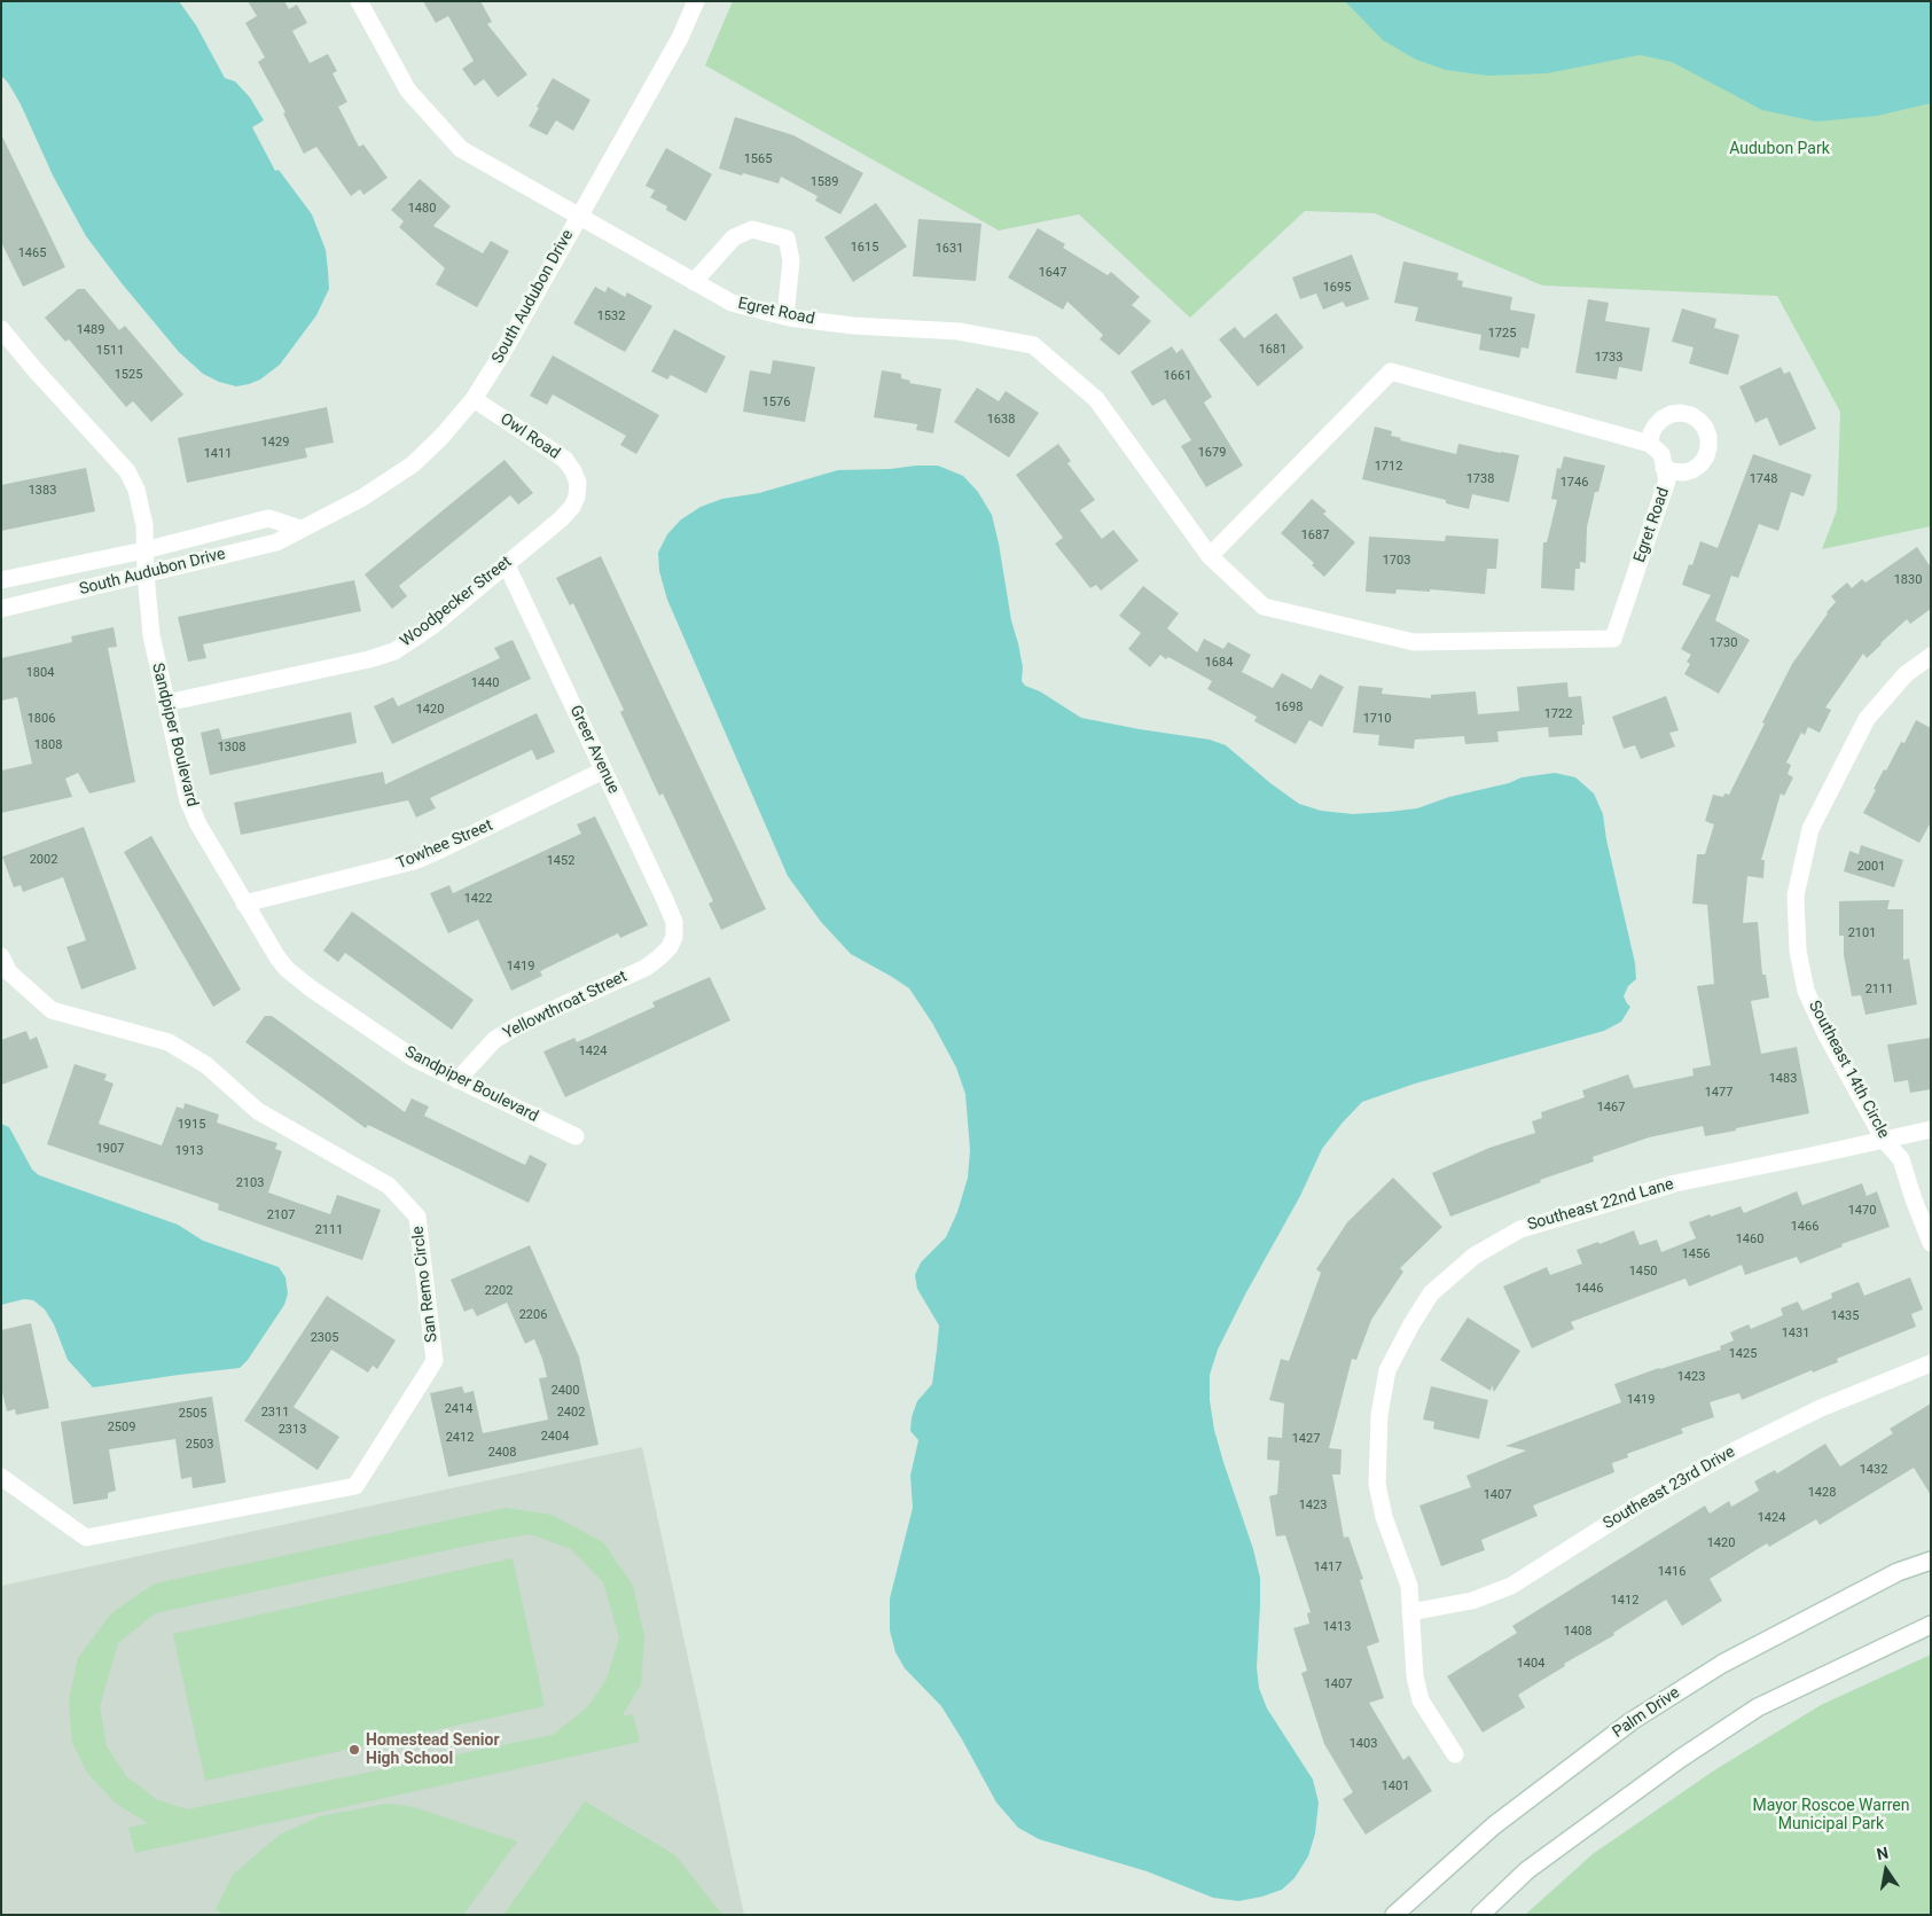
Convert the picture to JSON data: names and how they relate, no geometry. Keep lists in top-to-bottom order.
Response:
{
  "streets": {
    "street": [
      "South Audubon Drive",
      "Egret Road",
      "Owl Road",
      "Woodpecker Street",
      "Sandpiper Boulevard",
      "Greer Avenue",
      "Towhee Street",
      "Yellowthroat Street",
      "Southeast 14th Circle",
      "Southeast 22nd Lane",
      "San Remo Circle",
      "Southeast 23rd Drive",
      "Palm Drive"
    ]
  },
  "crossings": [
    ["South Audubon Drive", "Egret Road"],
    ["South Audubon Drive", "Owl Road"],
    ["South Audubon Drive", "Sandpiper Boulevard"],
    ["Owl Road", "Woodpecker Street"],
    ["Woodpecker Street", "Sandpiper Boulevard"],
    ["Woodpecker Street", "Greer Avenue"],
    ["Sandpiper Boulevard", "Towhee Street"],
    ["Sandpiper Boulevard", "Yellowthroat Street"],
    ["Greer Avenue", "Towhee Street"],
    ["Greer Avenue", "Yellowthroat Street"],
    ["Southeast 14th Circle", "Southeast 22nd Lane"],
    ["Southeast 22nd Lane", "Southeast 23rd Drive"]
  ],
  "parks": ["Audubon Park", "Mayor Roscoe Warren Municipal Park"],
  "places": ["Homestead Senior High School"],
  "house_numbers": [
    "1565",
    "1589",
    "1480",
    "1615",
    "1631",
    "1465",
    "1647",
    "1695",
    "1532",
    "1489",
    "1725",
    "1681",
    "1511",
    "1733",
    "1525",
    "1661",
    "1576",
    "1638",
    "1429",
    "1679",
    "1411",
    "1712",
    "1738",
    "1748",
    "1746",
    "1383",
    "1687",
    "1703",
    "1830",
    "1730",
    "1684",
    "1804",
    "1440",
    "1698",
    "1420",
    "1722",
    "1806",
    "1710",
    "1808",
    "1308",
    "2002",
    "1452",
    "2001",
    "1422",
    "2101",
    "1419",
    "2111",
    "1424",
    "1483",
    "1477",
    "1467",
    "1915",
    "1907",
    "1913",
    "2103",
    "1470",
    "2107",
    "1466",
    "2111",
    "1460",
    "1456",
    "1450",
    "1446",
    "2202",
    "2206",
    "1435",
    "1431",
    "2305",
    "1425",
    "1423",
    "2400",
    "1419",
    "2414",
    "2311",
    "2402",
    "2505",
    "2509",
    "2313",
    "2404",
    "2412",
    "1427",
    "2503",
    "2408",
    "1432",
    "1428",
    "1407",
    "1423",
    "1424",
    "1420",
    "1417",
    "1416",
    "1412",
    "1413",
    "1408",
    "1404",
    "1407",
    "1403",
    "1401"
  ],
  "north": "top"
}
